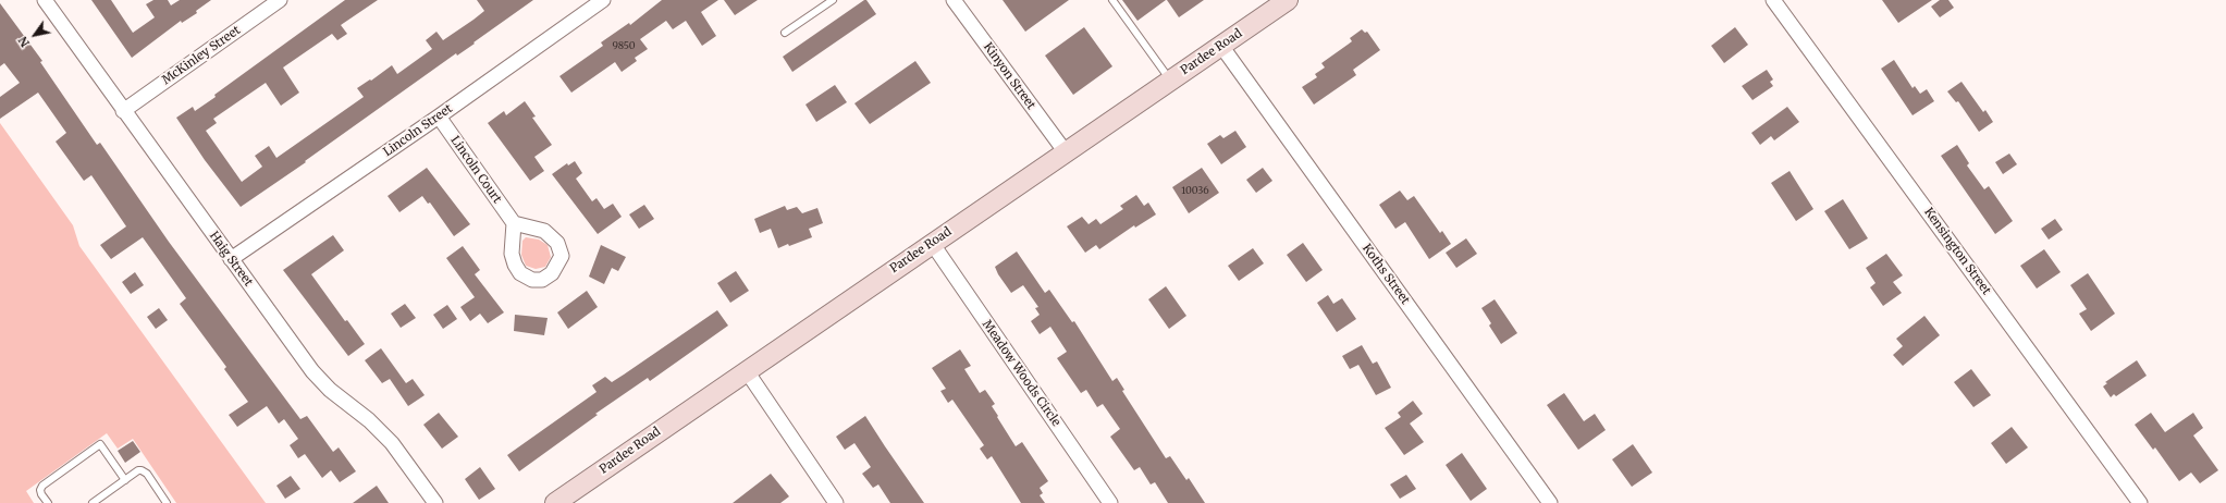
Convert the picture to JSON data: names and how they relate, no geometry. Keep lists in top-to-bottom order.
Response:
{
  "streets": {
    "main road": ["Pardee Road"],
    "street": [
      "McKinley Street",
      "Kinyon Street",
      "Lincoln Street",
      "Lincoln Court",
      "Kensington Street",
      "Haig Street",
      "Koths Street",
      "Meadow Woods Circle"
    ]
  },
  "crossings": [
    ["Pardee Road", "Kinyon Street"],
    ["Pardee Road", "Koths Street"],
    ["Pardee Road", "Meadow Woods Circle"],
    ["McKinley Street", "Haig Street"],
    ["Lincoln Street", "Lincoln Court"],
    ["Lincoln Street", "Haig Street"]
  ],
  "house_numbers": ["9850", "10036"],
  "north": "bottom left"
}
